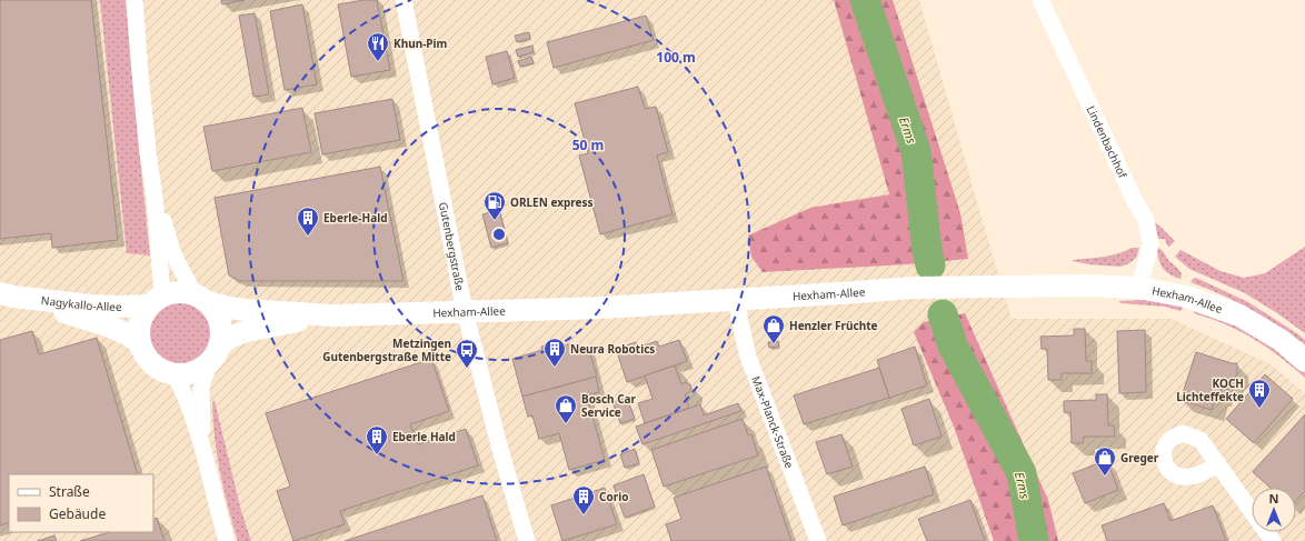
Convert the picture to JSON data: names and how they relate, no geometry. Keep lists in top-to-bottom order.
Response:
{
  "streets": {
    "main road": ["Hexham-Allee", "Nagykallo-Allee"],
    "street": ["Lindenbachhof", "Gutenbergstraße", "Max-Planck-Straße"]
  },
  "crossings": [
    ["Lindenbachhof", "Hexham-Allee"],
    ["Gutenbergstraße", "Hexham-Allee"],
    ["Hexham-Allee", "Nagykallo-Allee"],
    ["Hexham-Allee", "Max-Planck-Straße"]
  ],
  "water": ["Erms"],
  "places": {
    "restaurant": ["Khun-Pim"],
    "fuel station": ["ORLEN express"],
    "building": [
      "Eberle-Hald",
      "Neura Robotics",
      "KOCH Lichteffekte",
      "Eberle Hald",
      "Corio"
    ],
    "shop": ["Henzler Früchte", "Bosch Car Service", "Greger"],
    "bus stop": ["Metzingen Gutenbergstraße Mitte"]
  },
  "legend": ["Straße", "Gebäude"],
  "north": "top",
  "rings": ["100 m", "50 m"]
}
